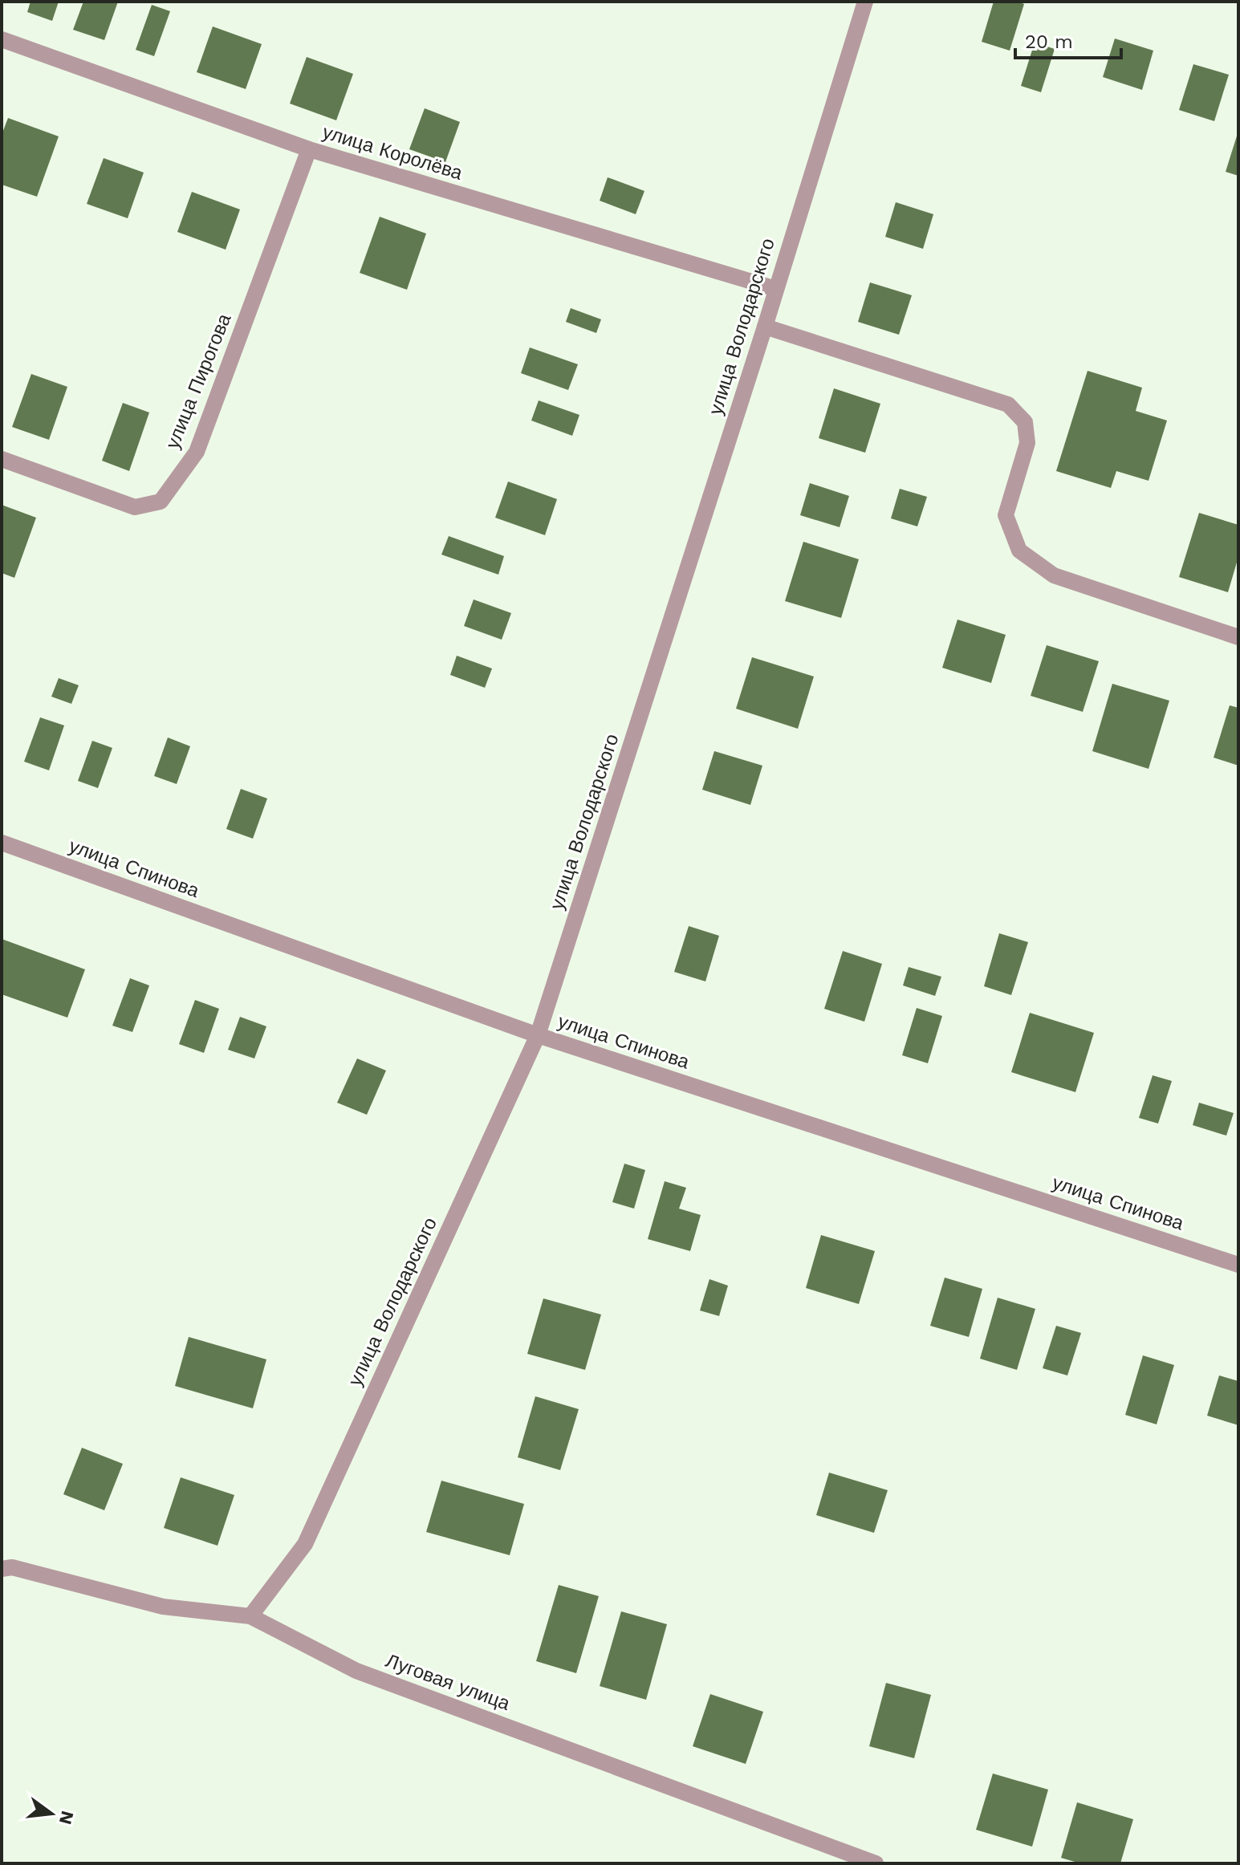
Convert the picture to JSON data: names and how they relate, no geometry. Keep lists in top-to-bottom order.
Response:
{
  "streets": {
    "street": [
      "улица Королёва",
      "улица Володарского",
      "улица Пирогова",
      "улица Спинова",
      "Луговая улица"
    ]
  },
  "crossings": [
    ["улица Королёва", "улица Володарского"],
    ["улица Королёва", "улица Пирогова"],
    ["улица Володарского", "улица Спинова"],
    ["улица Володарского", "Луговая улица"]
  ],
  "scale_bar": "20 m",
  "north": "right"
}
